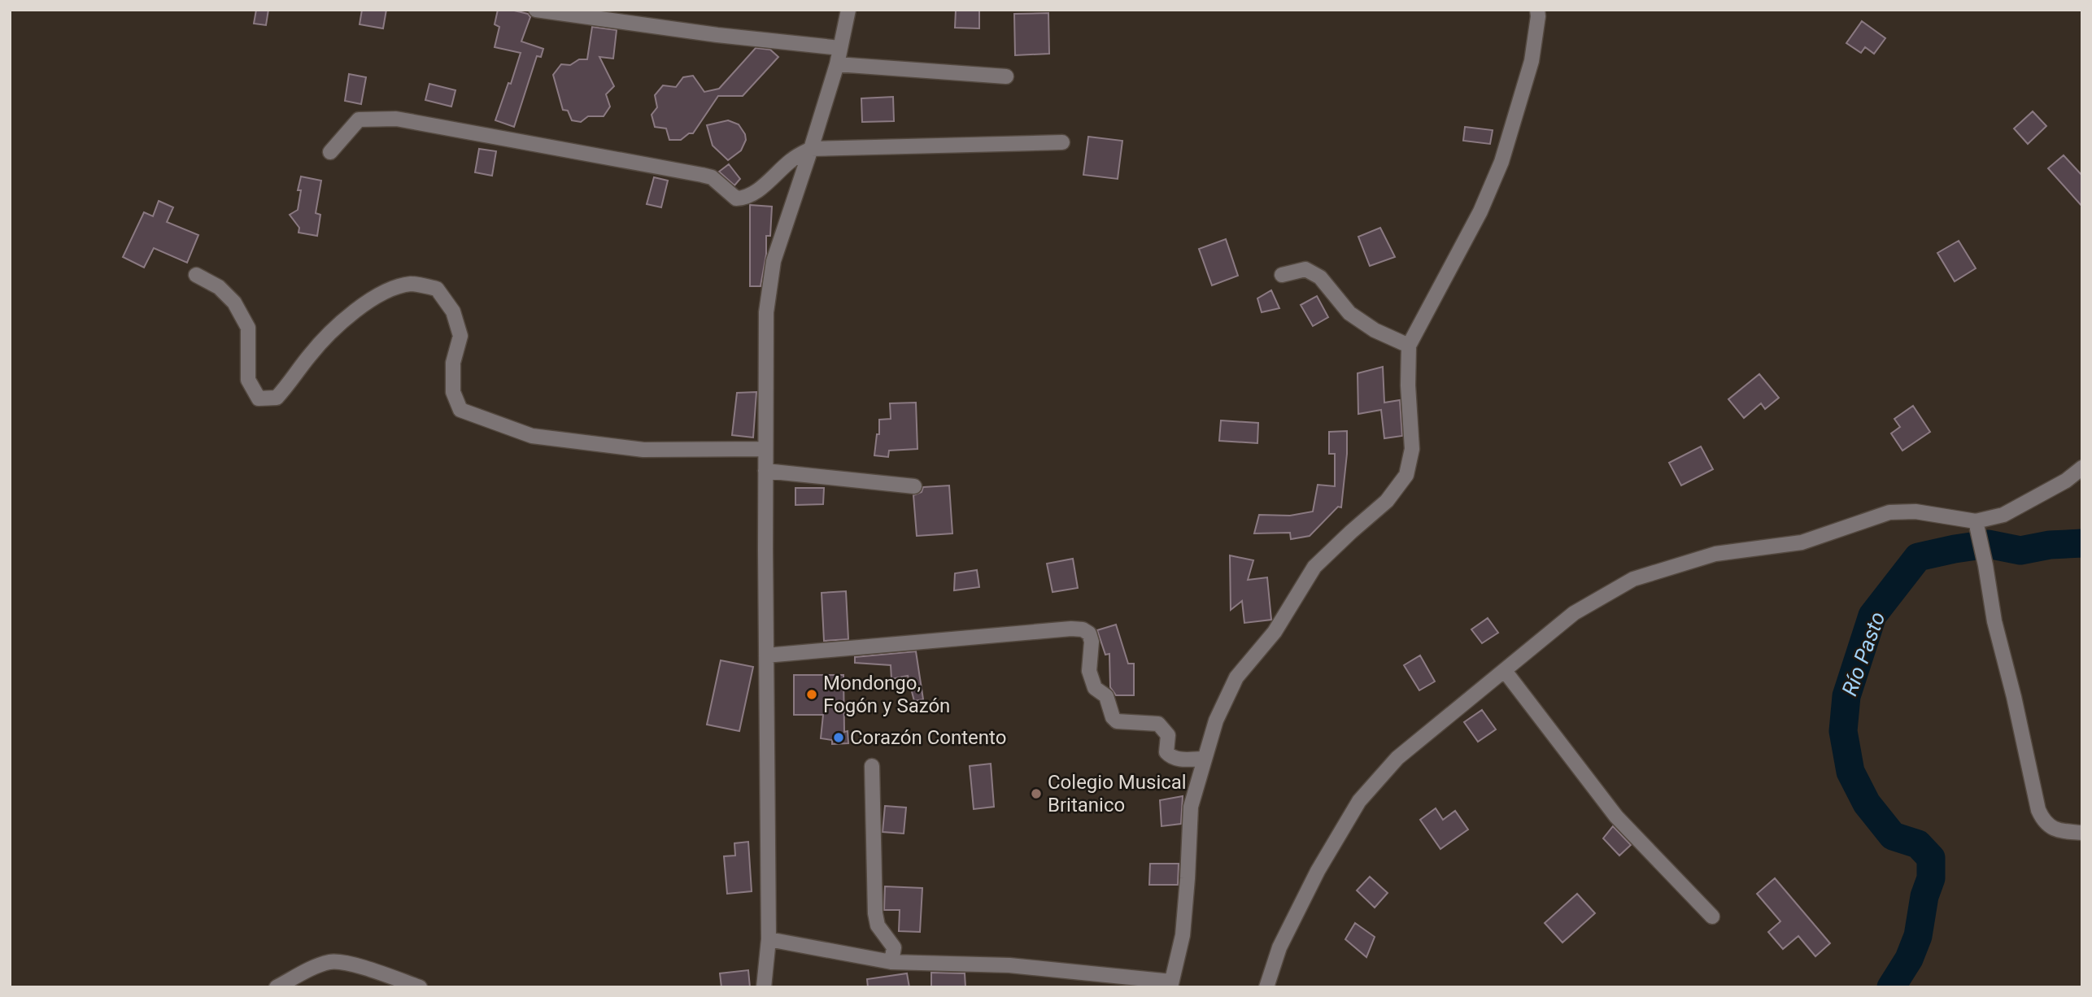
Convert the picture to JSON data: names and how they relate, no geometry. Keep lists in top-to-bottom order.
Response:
{
  "water": ["Río Pasto"],
  "places": ["Mondongo, Fogón y Sazón", "Corazón Contento", "Colegio Musical Britanico"]
}
